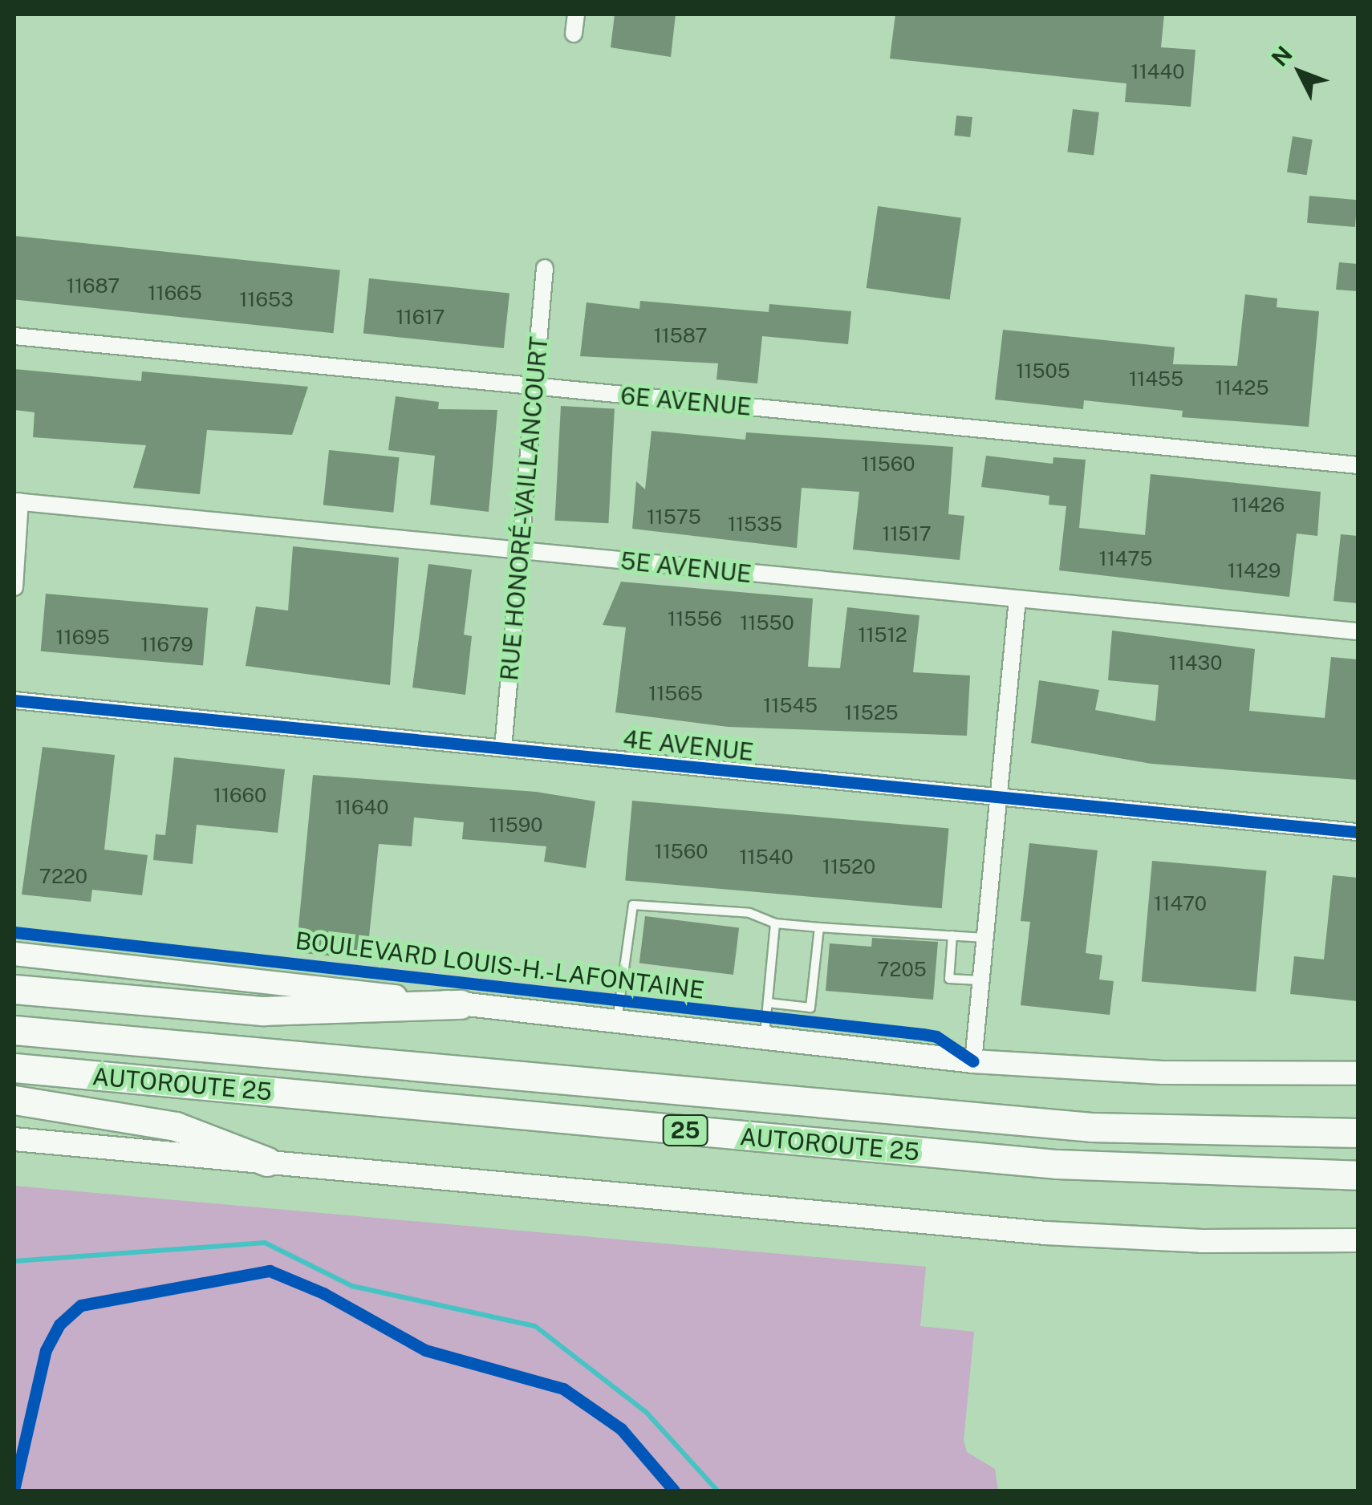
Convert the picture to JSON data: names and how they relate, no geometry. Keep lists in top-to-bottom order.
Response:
{
  "streets": {
    "highway": ["AUTOROUTE 25", "25"],
    "main road": ["BOULEVARD LOUIS-H.-LAFONTAINE"],
    "street": [
      "6E AVENUE",
      "RUE HONORÉ-VAILLANCOURT",
      "5E AVENUE",
      "4E AVENUE"
    ]
  },
  "crossings": [
    ["6E AVENUE", "RUE HONORÉ-VAILLANCOURT"],
    ["RUE HONORÉ-VAILLANCOURT", "5E AVENUE"],
    ["RUE HONORÉ-VAILLANCOURT", "4E AVENUE"]
  ],
  "house_numbers": [
    "11440",
    "11687",
    "11665",
    "11653",
    "11617",
    "11587",
    "11505",
    "11455",
    "11425",
    "11560",
    "11426",
    "11575",
    "11535",
    "11517",
    "11475",
    "11429",
    "11556",
    "11550",
    "11512",
    "11695",
    "11679",
    "11430",
    "11565",
    "11545",
    "11525",
    "11660",
    "11640",
    "11590",
    "11560",
    "11540",
    "11520",
    "7220",
    "11470",
    "7205"
  ],
  "north": "top left"
}
